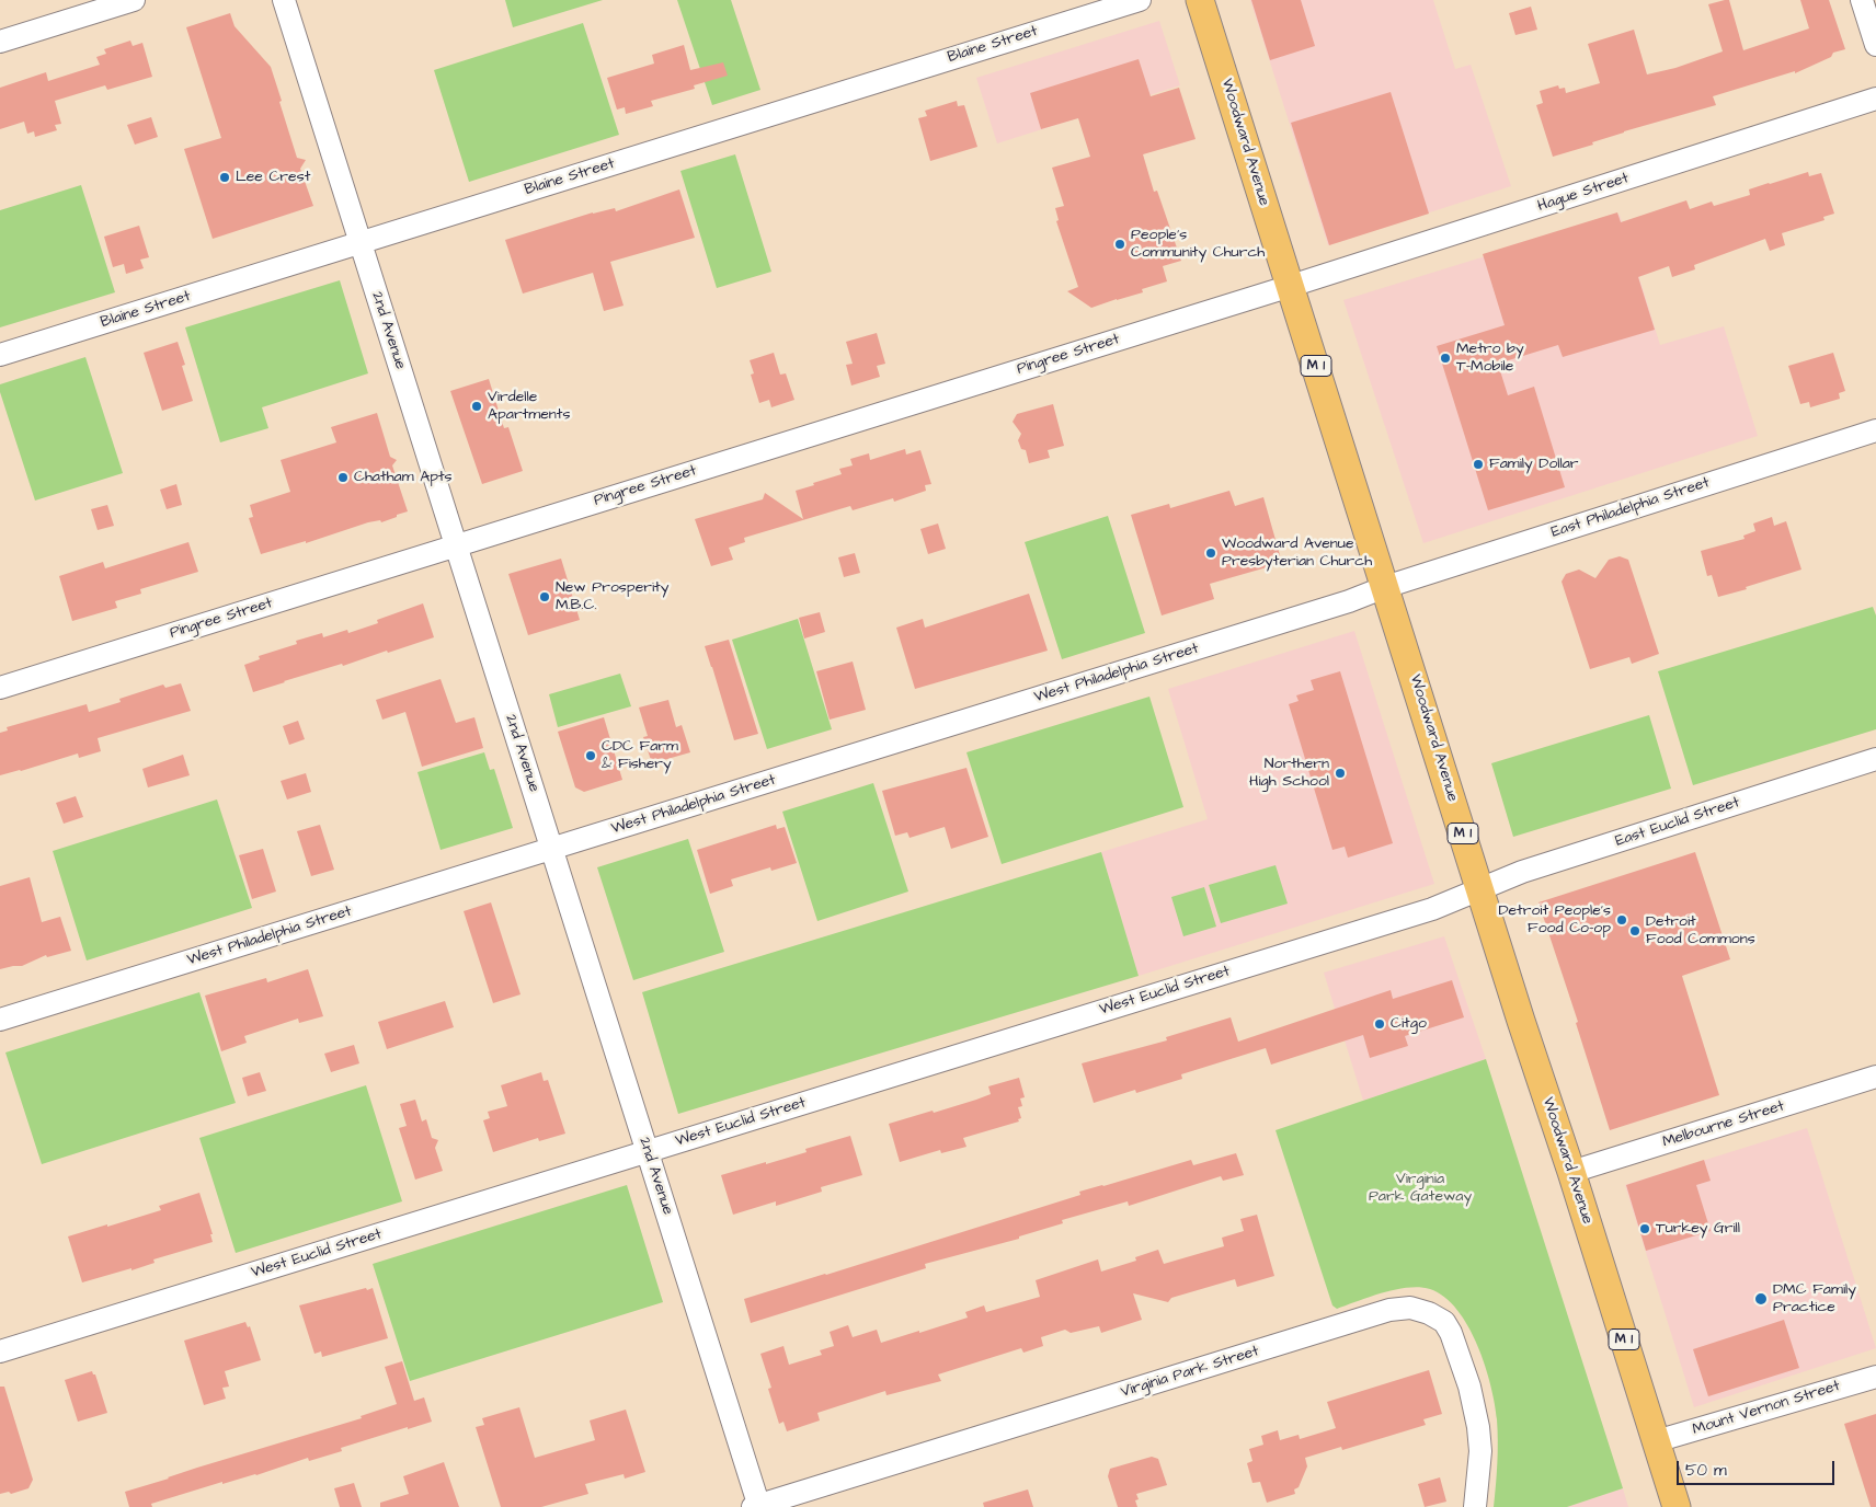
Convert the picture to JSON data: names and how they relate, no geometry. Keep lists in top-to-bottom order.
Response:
{
  "streets": {
    "main road": ["Woodward Avenue", "M 1"],
    "street": [
      "Blaine Street",
      "Hague Street",
      "2nd Avenue",
      "Pingree Street",
      "East Philadelphia Street",
      "West Philadelphia Street",
      "East Euclid Street",
      "West Euclid Street",
      "Melbourne Street",
      "Virginia Park Street",
      "Mount Vernon Street"
    ]
  },
  "crossings": [
    ["Blaine Street", "2nd Avenue"],
    ["Woodward Avenue", "Hague Street"],
    ["Woodward Avenue", "Pingree Street"],
    ["Woodward Avenue", "East Philadelphia Street"],
    ["Woodward Avenue", "West Philadelphia Street"],
    ["Woodward Avenue", "East Euclid Street"],
    ["Woodward Avenue", "West Euclid Street"],
    ["Woodward Avenue", "Melbourne Street"],
    ["Woodward Avenue", "Mount Vernon Street"],
    ["Hague Street", "Pingree Street"],
    ["2nd Avenue", "Pingree Street"],
    ["2nd Avenue", "West Philadelphia Street"],
    ["2nd Avenue", "West Euclid Street"],
    ["2nd Avenue", "Virginia Park Street"],
    ["East Philadelphia Street", "West Philadelphia Street"],
    ["East Euclid Street", "West Euclid Street"]
  ],
  "parks": ["Virginia Park Gateway"],
  "places": [
    "Lee Crest",
    "People's Community Church",
    "Metro by T-Mobile",
    "Virdelle Apartments",
    "Family Dollar",
    "Chatham Apts",
    "Woodward Avenue Presbyterian Church",
    "New Prosperity M.B.C.",
    "CDC Farm & Fishery",
    "Northern High School",
    "Detroit People's Food Co-op",
    "Detroit Food Commons",
    "Citgo",
    "Turkey Grill",
    "DMC Family Practice"
  ],
  "scale_bar": "50 m"
}
